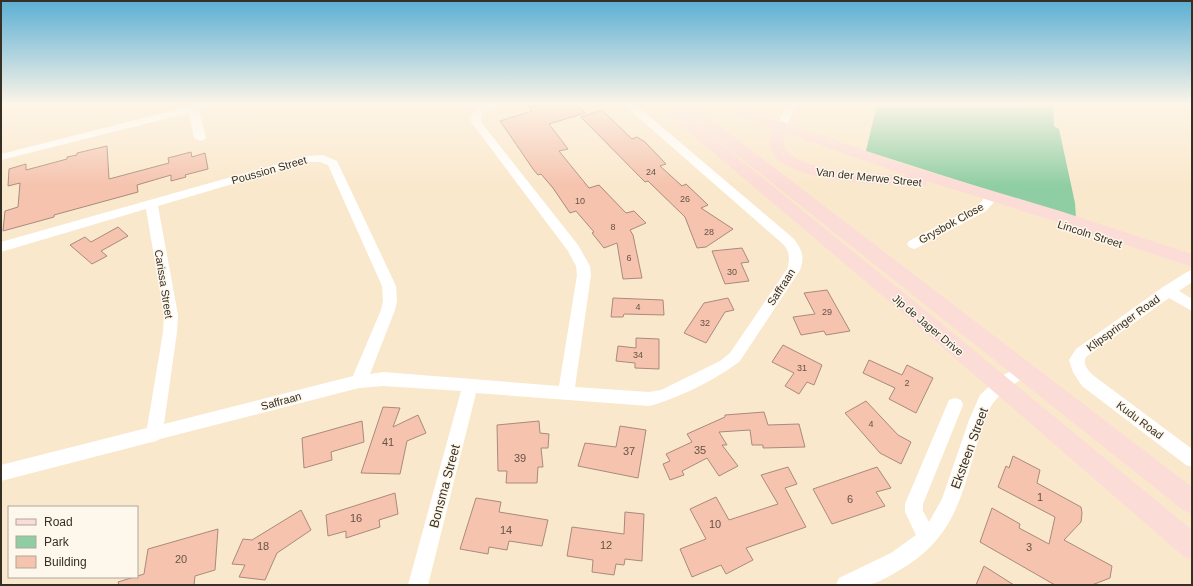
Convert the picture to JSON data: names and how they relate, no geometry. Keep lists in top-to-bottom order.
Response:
{
  "streets": {
    "main road": ["Van der Merwe Street", "Lincoln Street", "Jip de Jager Drive"],
    "street": [
      "Poussion Street",
      "Grysbok Close",
      "Carissa Street",
      "Saffraan",
      "Klipspringer Road",
      "Kudu Road",
      "Eksteen Street",
      "Bonsma Street"
    ]
  },
  "crossings": [
    ["Poussion Street", "Carissa Street"],
    ["Poussion Street", "Saffraan"],
    ["Van der Merwe Street", "Grysbok Close"],
    ["Van der Merwe Street", "Lincoln Street"],
    ["Grysbok Close", "Lincoln Street"],
    ["Carissa Street", "Saffraan"],
    ["Saffraan", "Bonsma Street"],
    ["Klipspringer Road", "Kudu Road"],
    ["Jip de Jager Drive", "Eksteen Street"]
  ],
  "house_numbers": [
    "24",
    "26",
    "10",
    "8",
    "28",
    "6",
    "30",
    "4",
    "29",
    "32",
    "34",
    "31",
    "2",
    "4",
    "41",
    "35",
    "37",
    "39",
    "1",
    "6",
    "16",
    "10",
    "14",
    "12",
    "18",
    "3",
    "20"
  ],
  "legend": ["Road", "Park", "Building"]
}
